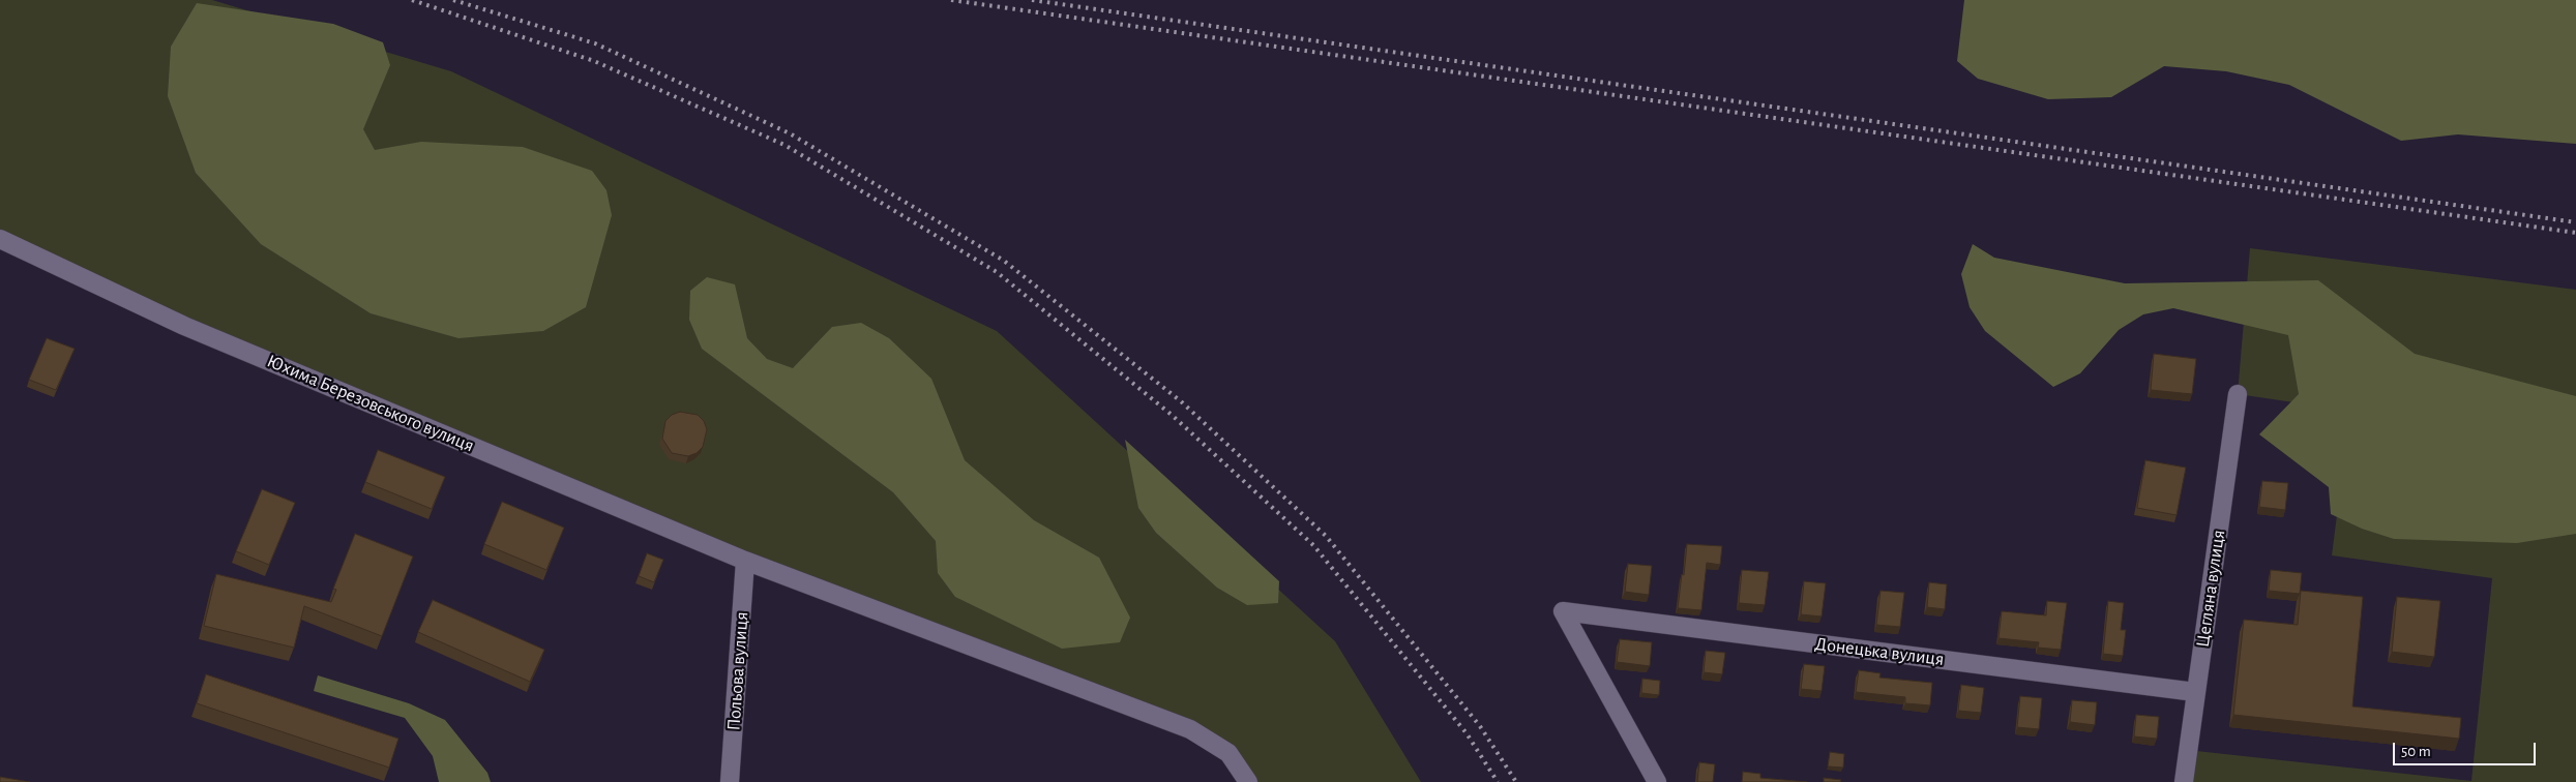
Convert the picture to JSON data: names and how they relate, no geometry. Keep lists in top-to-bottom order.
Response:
{
  "streets": {
    "street": [
      "Юхима Березовського вулиця",
      "Цегляна вулиця",
      "Донецька вулиця",
      "Польова вулиця"
    ]
  },
  "crossings": [
    ["Юхима Березовського вулиця", "Польова вулиця"],
    ["Цегляна вулиця", "Донецька вулиця"]
  ],
  "scale_bar": "50 m"
}
